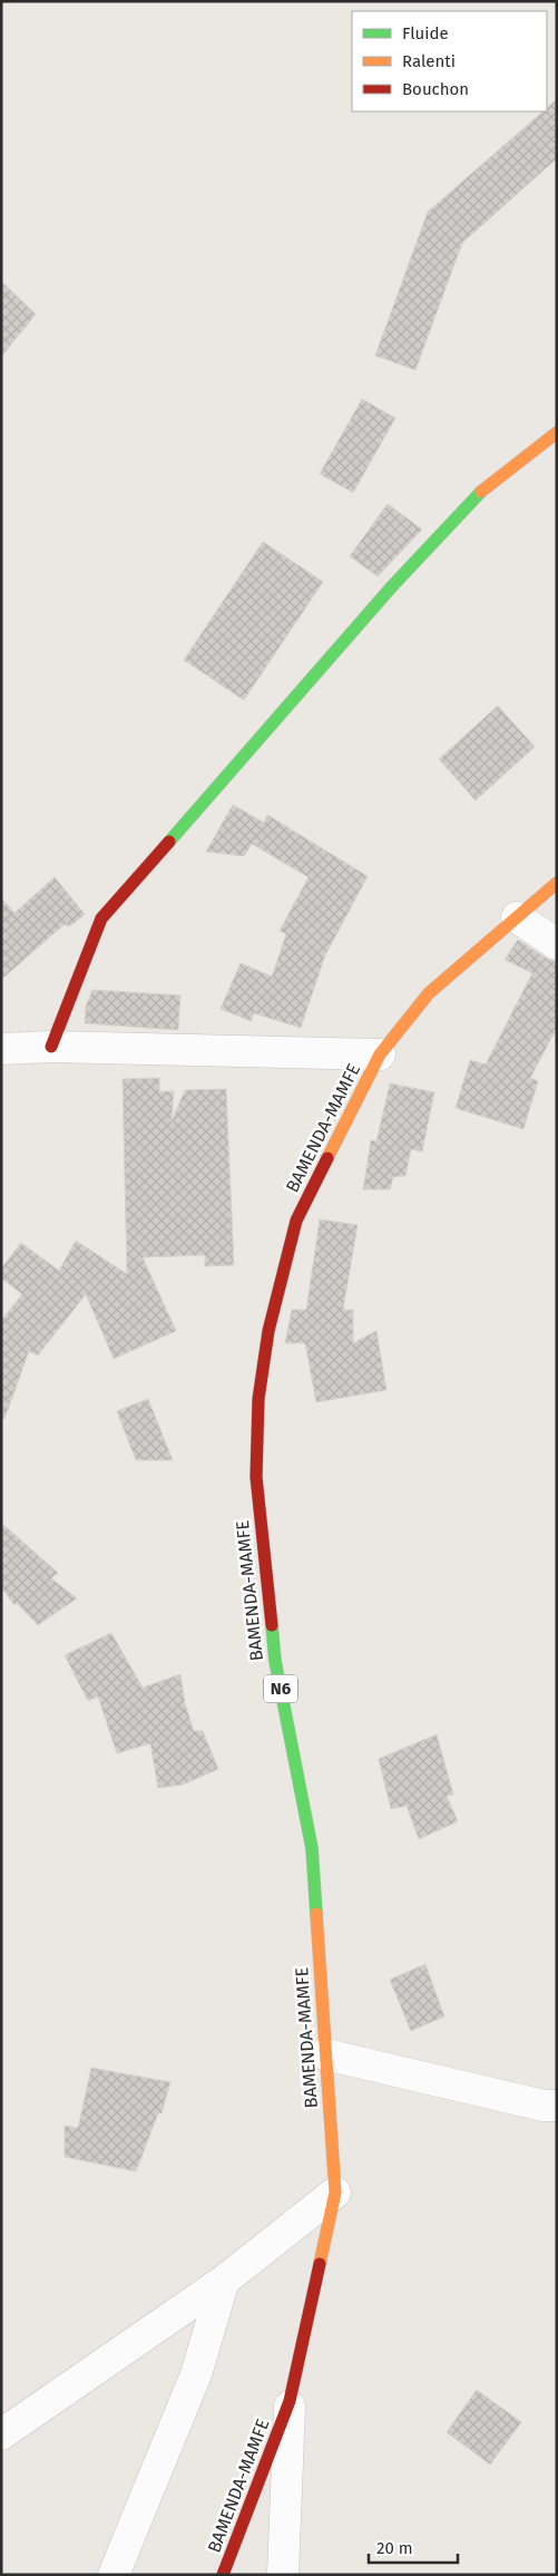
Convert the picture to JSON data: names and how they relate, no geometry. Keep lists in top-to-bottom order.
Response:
{
  "streets": {
    "main road": ["BAMENDA-MAMFE", "N6"]
  },
  "legend": ["Fluide", "Ralenti", "Bouchon"],
  "scale_bar": "20 m"
}
